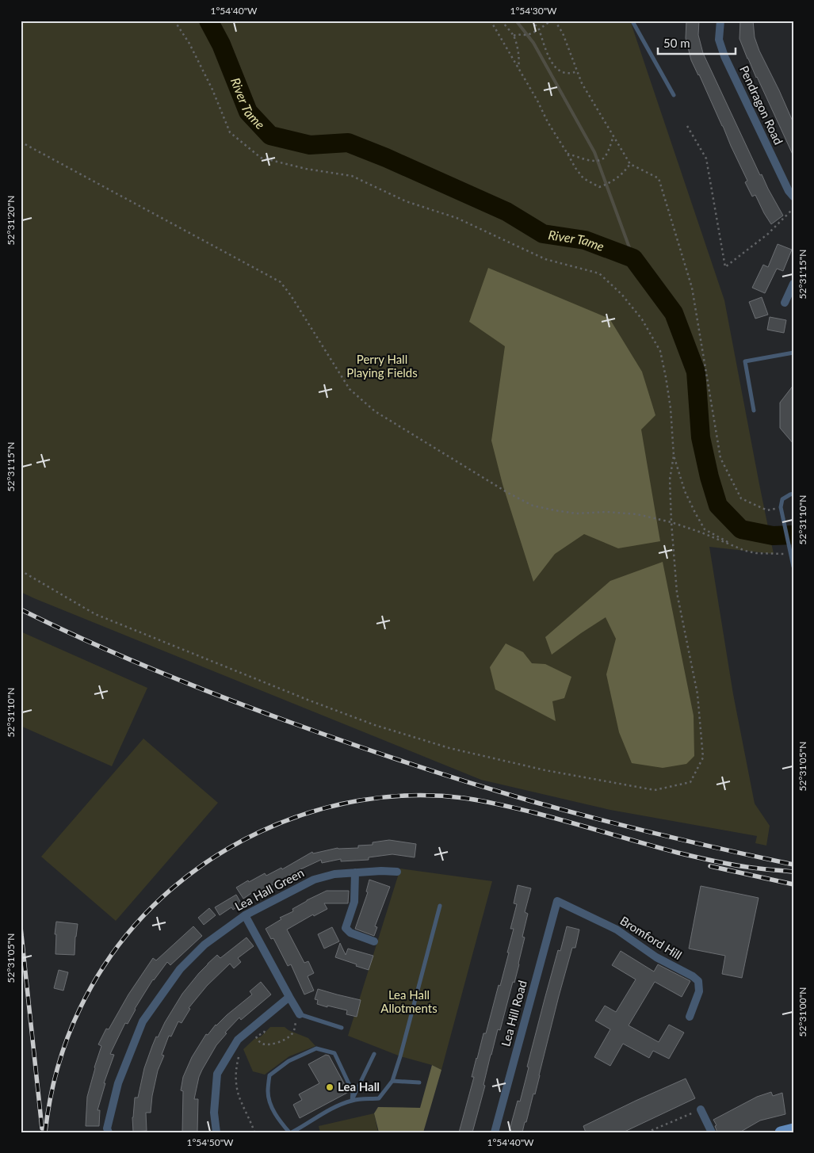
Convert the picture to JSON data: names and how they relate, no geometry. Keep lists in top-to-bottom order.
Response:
{
  "streets": {
    "street": [
      "Pendragon Road",
      "Lea Hall Green",
      "Bromford Hill",
      "Lea Hill Road"
    ]
  },
  "crossings": [
    ["Bromford Hill", "Lea Hill Road"]
  ],
  "water": ["River Tame"],
  "parks": ["Perry Hall Playing Fields", "Lea Hall Allotments"],
  "places": ["Lea Hall"],
  "scale_bar": "50 m",
  "coordinates": [
    "1°54'40\"W",
    "1°54'30\"W",
    "52°31'20\"N",
    "52°31'15\"N",
    "52°31'10\"N",
    "52°31'05\"N",
    "52°31'00\"N",
    "1°54'50\"W"
  ]
}
